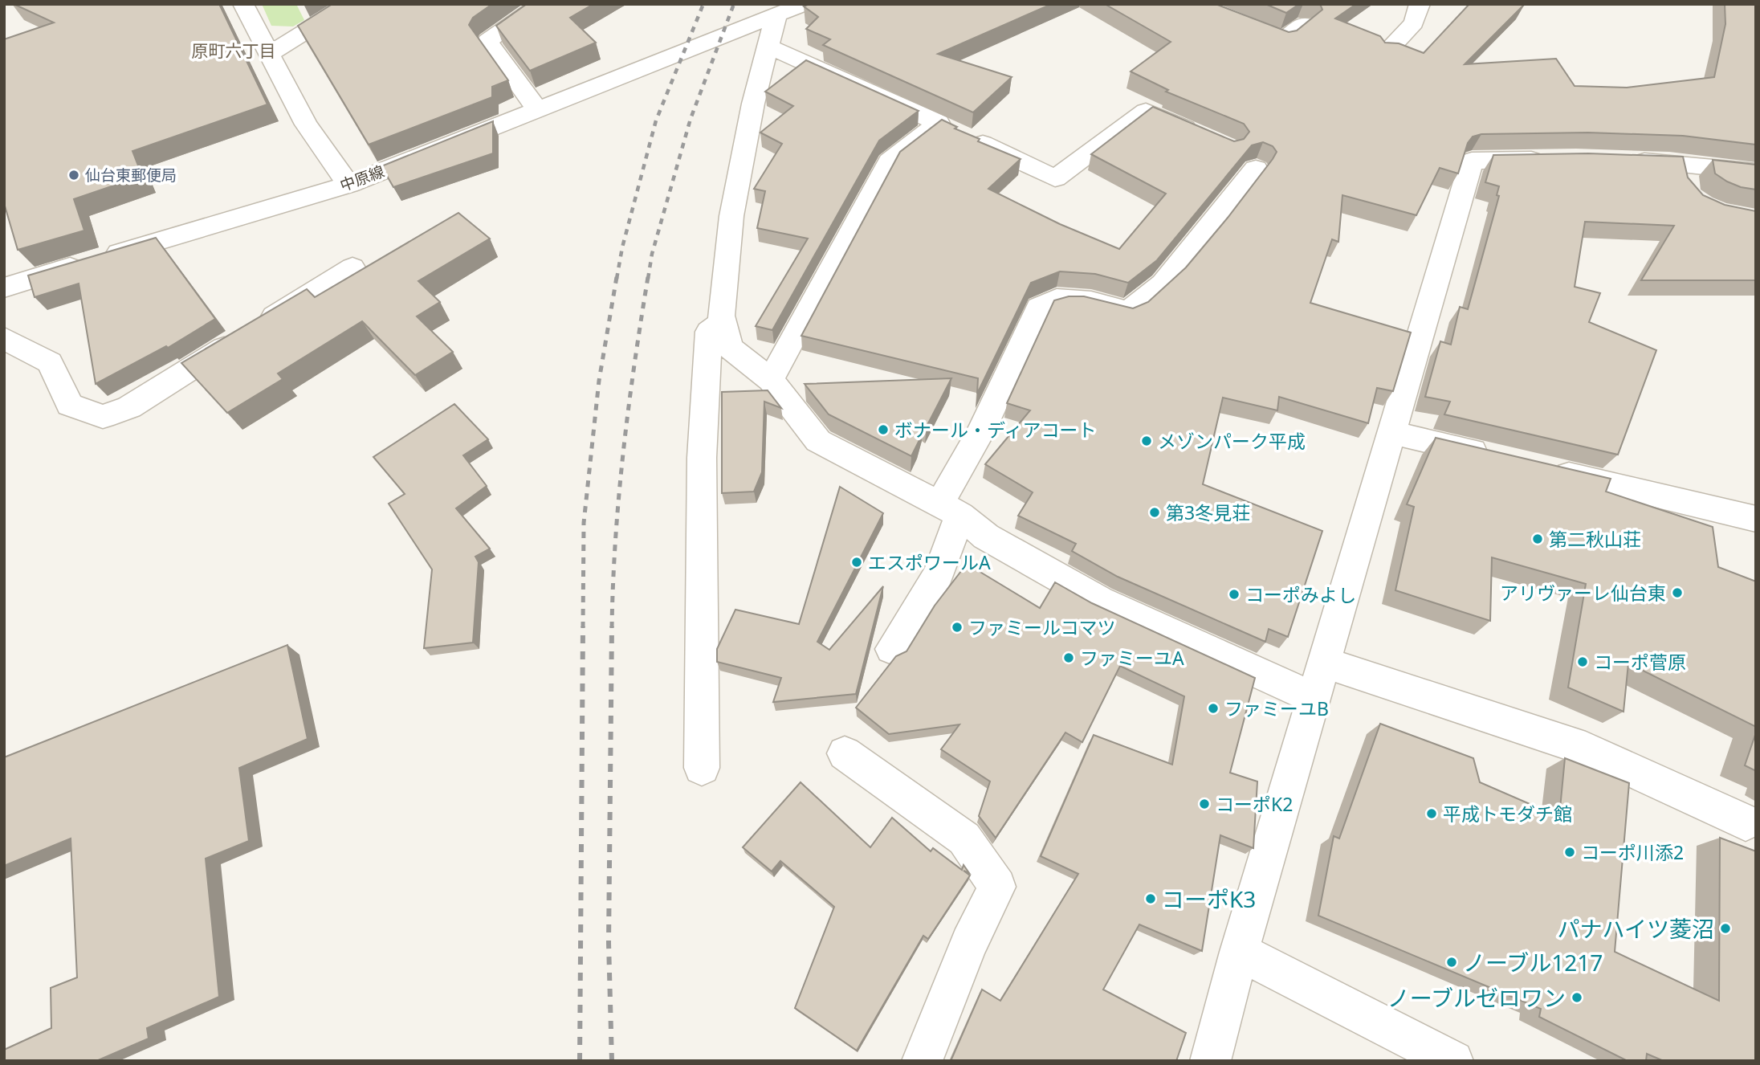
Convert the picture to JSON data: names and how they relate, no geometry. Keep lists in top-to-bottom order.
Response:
{
  "streets": {
    "street": ["中原線"]
  },
  "districts": ["原町六丁目"],
  "places": [
    "仙台東郵便局",
    "ボナール・ディアコート",
    "メゾンパーク平成",
    "第3冬見荘",
    "第二秋山荘",
    "エスポワールA",
    "アリヴァーレ仙台東",
    "コーポみよし",
    "ファミールコマツ",
    "ファミーユA",
    "コーポ菅原",
    "ファミーユB",
    "コーポK2",
    "平成トモダチ館",
    "コーポ川添2",
    "コーポK3",
    "パナハイツ菱沼",
    "ノーブル1217",
    "ノーブルゼロワン"
  ]
}
